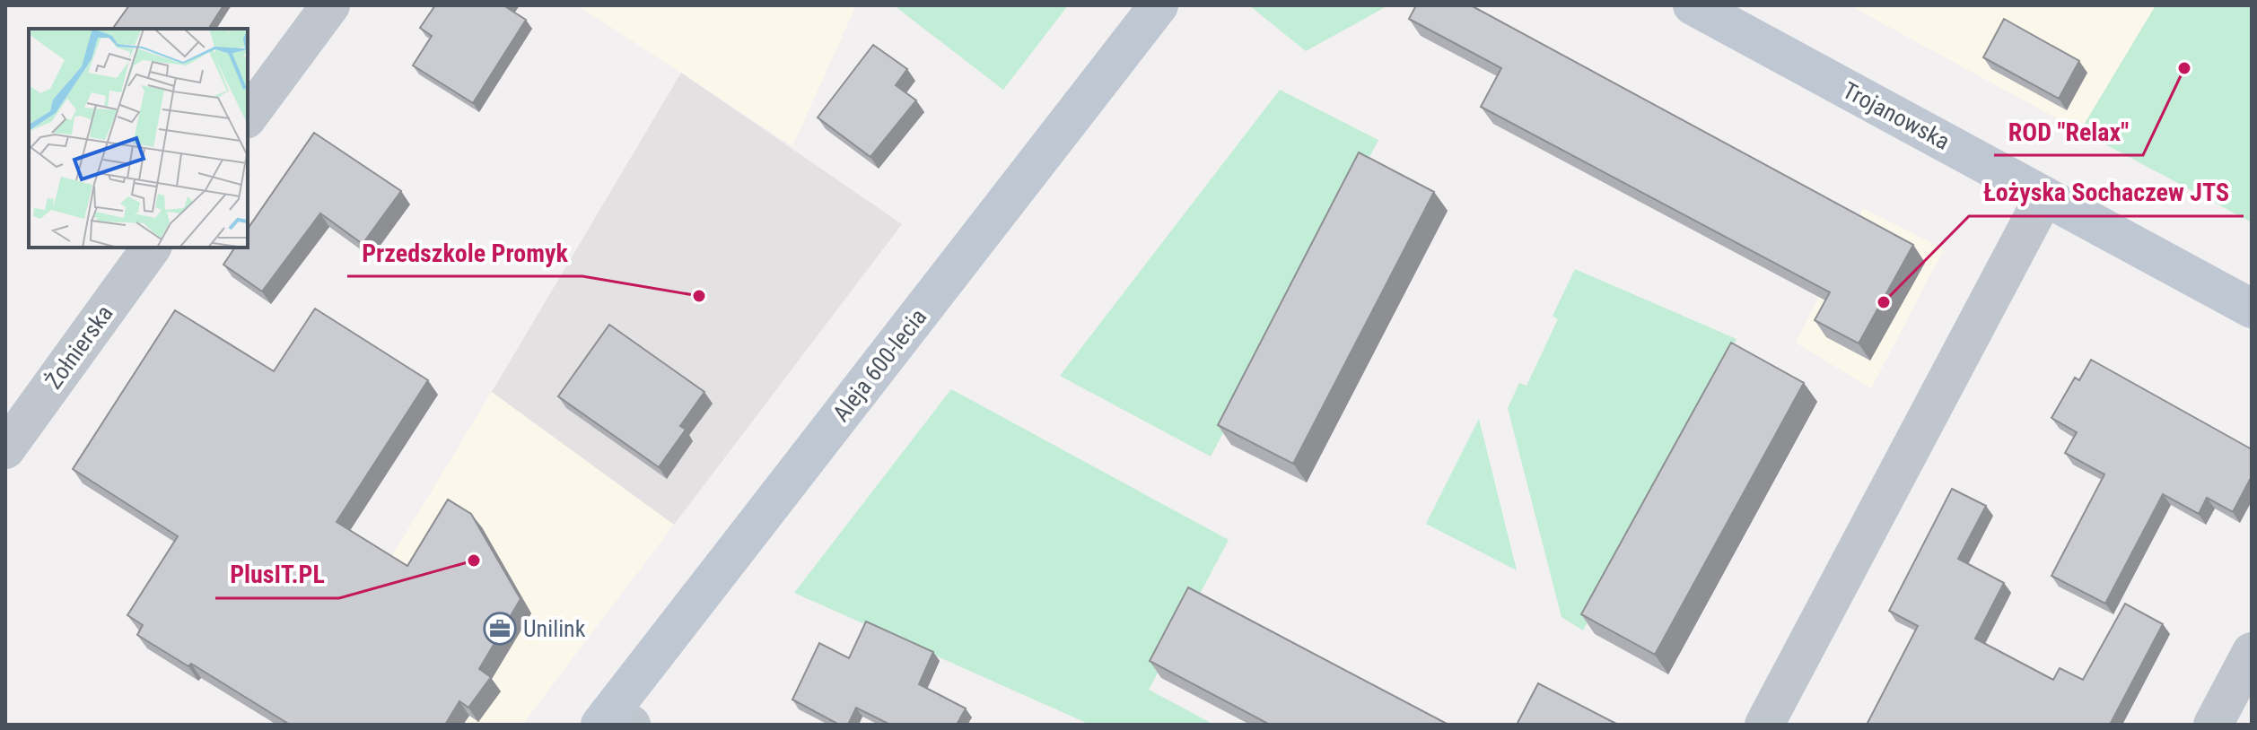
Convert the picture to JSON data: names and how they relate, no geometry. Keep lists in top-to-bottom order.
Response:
{
  "streets": {
    "main road": ["Trojanowska", "Aleja 600-lecia"],
    "street": ["Żołnierska"]
  },
  "places": {
    "other": [
      "ROD \"Relax\"",
      "Przedszkole Promyk",
      "Łożyska Sochaczew JTS",
      "PlusIT.PL"
    ],
    "office": ["Unilink"]
  }
}
